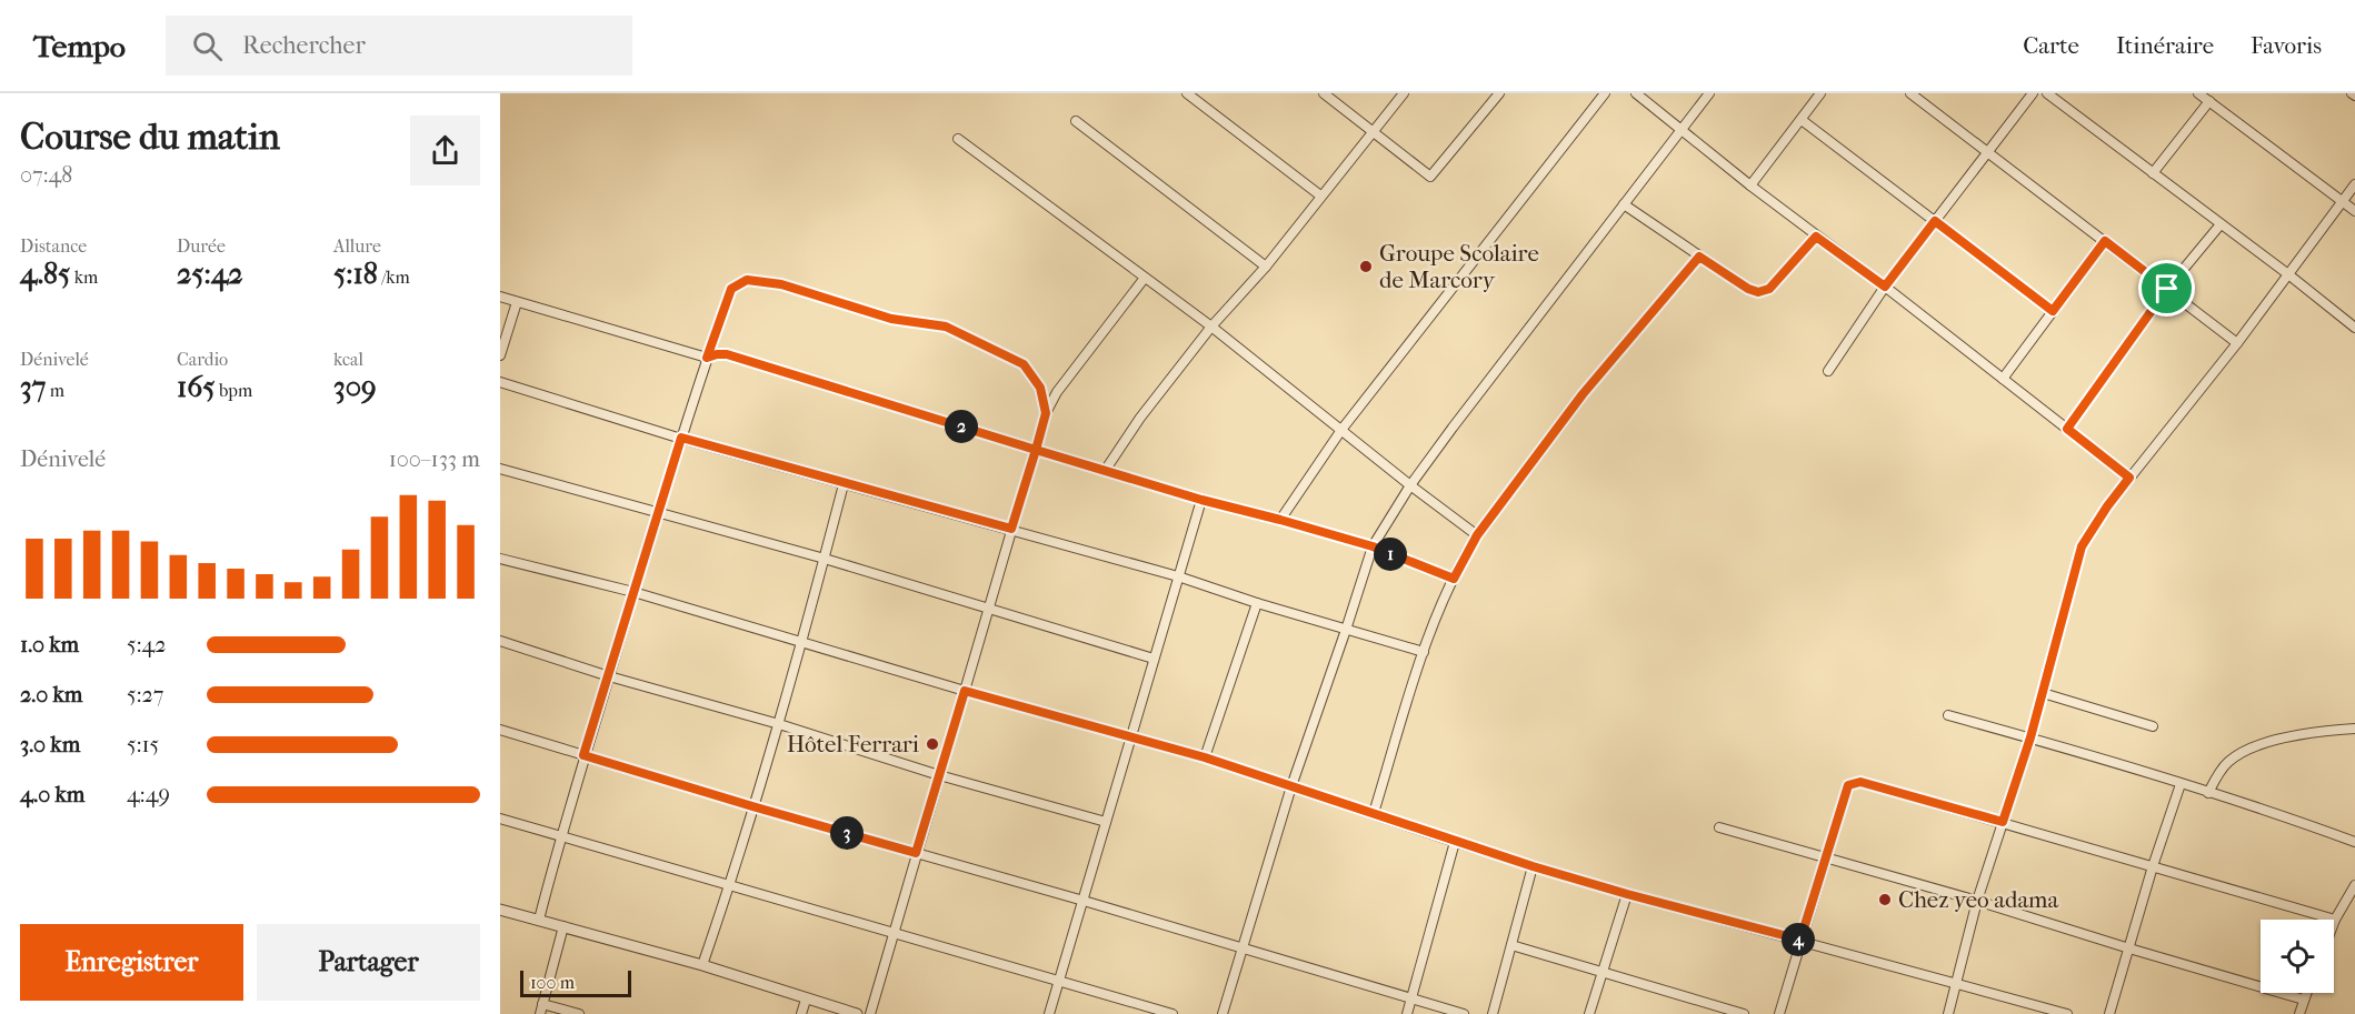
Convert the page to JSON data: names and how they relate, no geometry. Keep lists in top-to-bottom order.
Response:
{
  "places": ["Groupe Scolaire de Marcory", "Hôtel Ferrari", "Chez yeo adama"],
  "scale_bar": "100 m",
  "page": {
    "header": "Tempo",
    "search": "Rechercher",
    "nav": ["Carte", "Itinéraire", "Favoris"],
    "heading": ["Course du matin", "07:48"],
    "stats": [
      ["Distance", "4.85 km"],
      ["Durée", "25:42"],
      ["Allure", "5:18 /km"],
      ["Dénivelé", "37 m"],
      ["Cardio", "165 bpm"],
      ["kcal", "309"]
    ],
    "pins": [
      "2",
      "1",
      "3",
      "4"
    ],
    "chart": ["Dénivelé", "100–133 m"],
    "list": [
      {
        "name": "1.0 km",
        "note": "5:42"
      },
      {
        "name": "2.0 km",
        "note": "5:27"
      },
      {
        "name": "3.0 km",
        "note": "5:15"
      },
      {
        "name": "4.0 km",
        "note": "4:49"
      }
    ],
    "buttons": ["Enregistrer", "Partager"],
    "scale": "100 m"
  }
}
